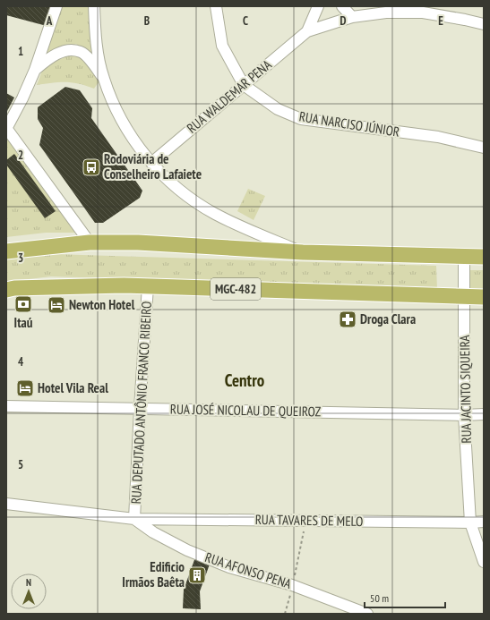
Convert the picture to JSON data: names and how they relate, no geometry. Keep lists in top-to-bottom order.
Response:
{
  "streets": {
    "highway": ["MGC-482"],
    "street": [
      "RUA WALDEMAR PENA",
      "RUA NARCISO JÚNIOR",
      "RUA JACINTO SIQUEIRA",
      "RUA DEPUTADO ANTÔNIO FRANCO RIBEIRO",
      "RUA JOSÉ NICOLAU DE QUEIROZ",
      "RUA TAVARES DE MELO",
      "RUA AFONSO PENA"
    ]
  },
  "crossings": [
    ["RUA WALDEMAR PENA", "RUA NARCISO JÚNIOR"],
    ["MGC-482", "RUA JACINTO SIQUEIRA"],
    ["MGC-482", "RUA DEPUTADO ANTÔNIO FRANCO RIBEIRO"],
    ["RUA JACINTO SIQUEIRA", "RUA JOSÉ NICOLAU DE QUEIROZ"],
    ["RUA JACINTO SIQUEIRA", "RUA TAVARES DE MELO"],
    ["RUA DEPUTADO ANTÔNIO FRANCO RIBEIRO", "RUA JOSÉ NICOLAU DE QUEIROZ"],
    ["RUA DEPUTADO ANTÔNIO FRANCO RIBEIRO", "RUA TAVARES DE MELO"],
    ["RUA DEPUTADO ANTÔNIO FRANCO RIBEIRO", "RUA AFONSO PENA"],
    ["RUA TAVARES DE MELO", "RUA AFONSO PENA"]
  ],
  "districts": ["Centro"],
  "places": {
    "bus stop": ["Rodoviária de Conselheiro Lafaiete"],
    "bank": ["Itaú"],
    "hotel": ["Newton Hotel", "Hotel Vila Real"],
    "pharmacy": ["Droga Clara"],
    "building": ["Edificio Irmãos Baêta"]
  },
  "scale_bar": "50 m",
  "north": "top",
  "grid": {
    "columns": [
      "A",
      "B",
      "C",
      "D",
      "E"
    ],
    "rows": [
      "1",
      "2",
      "3",
      "4",
      "5"
    ]
  }
}
